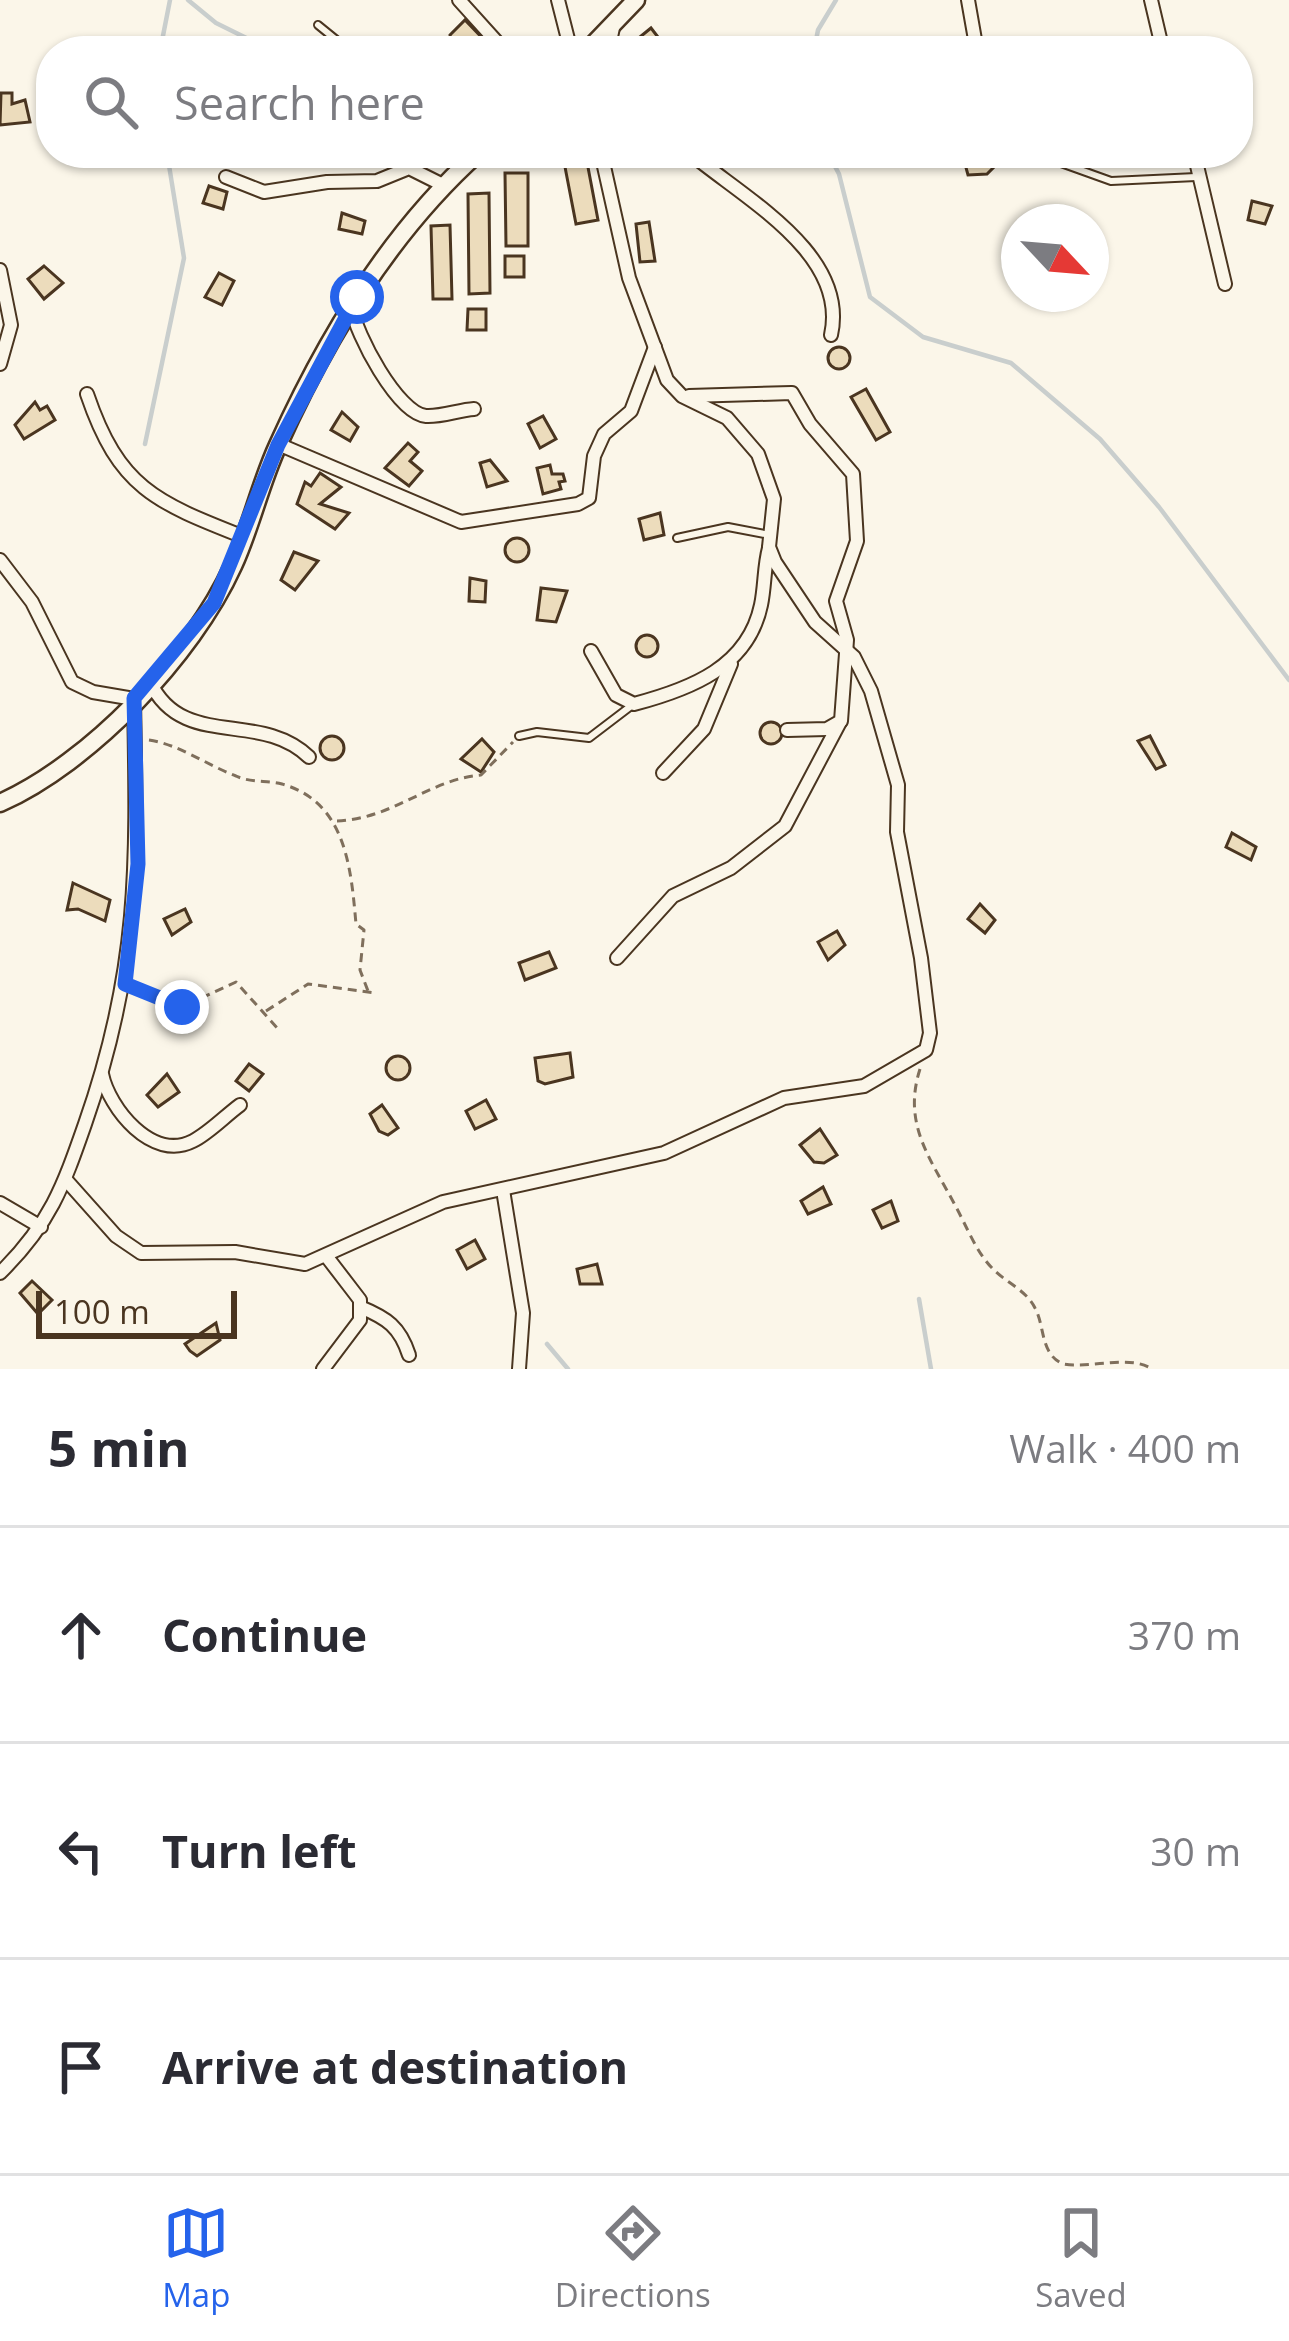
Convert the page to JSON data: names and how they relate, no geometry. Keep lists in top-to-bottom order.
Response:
{
  "scale_bar": "100 m",
  "north": "bottom right",
  "page": {
    "search": "Search here",
    "scale": "100 m",
    "heading": ["5 min", "Walk · 400 m"],
    "list": [
      ["Continue", "370 m"],
      ["Turn left", "30 m"],
      "Arrive at destination"
    ],
    "nav": ["Map", "Directions", "Saved"]
  }
}
